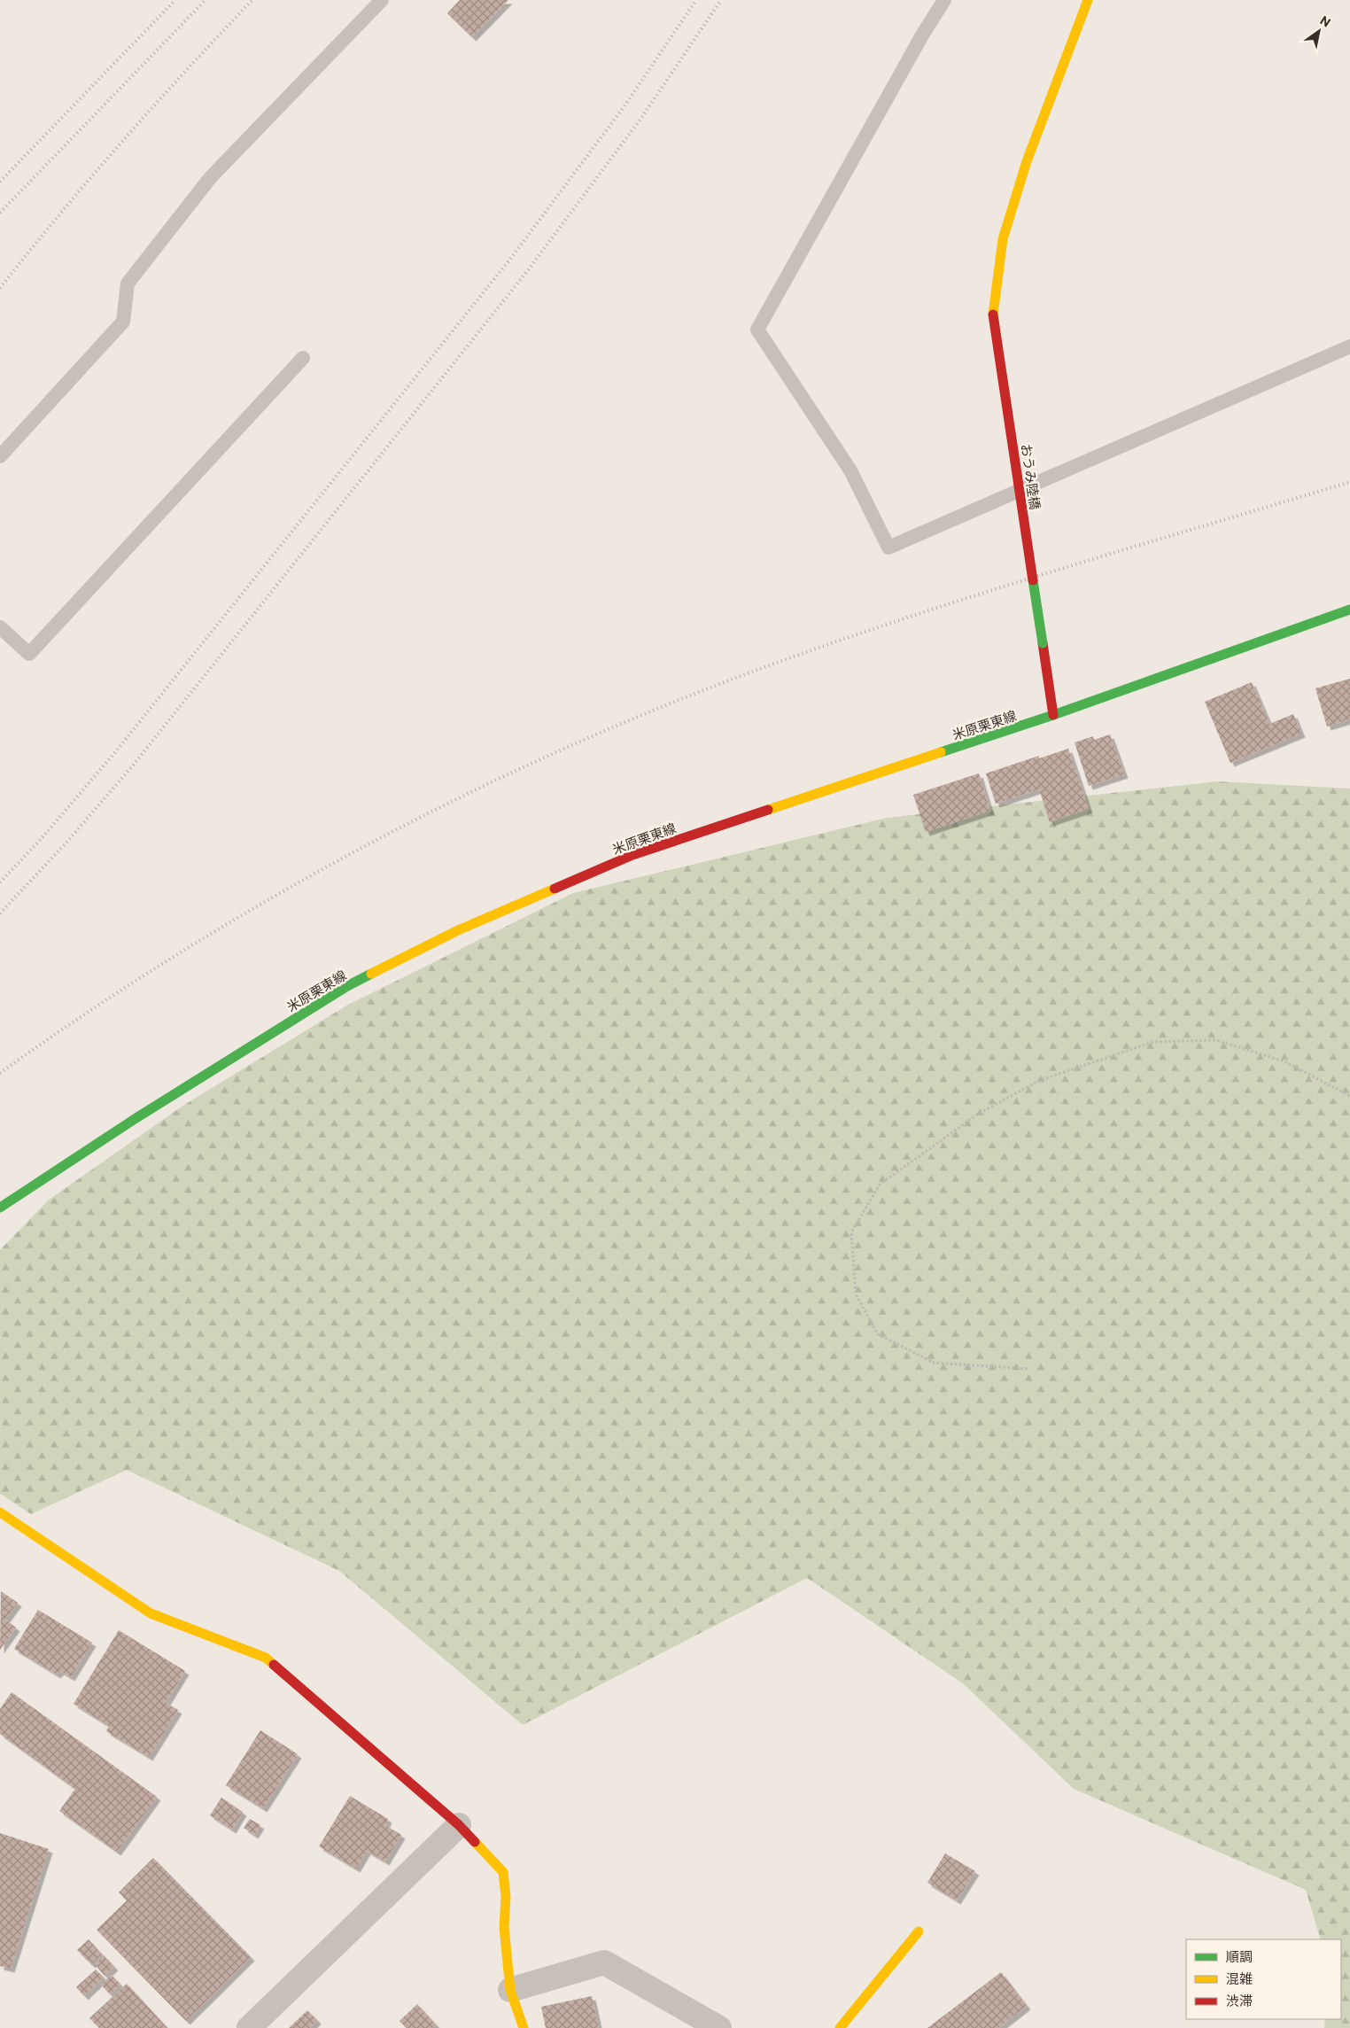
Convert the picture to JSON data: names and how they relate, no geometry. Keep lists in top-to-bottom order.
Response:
{
  "streets": {
    "street": ["おうみ陸橋", "米原栗東線"]
  },
  "crossings": [
    ["おうみ陸橋", "米原栗東線"]
  ],
  "legend": ["順調", "混雑", "渋滞"],
  "north": "top right"
}
